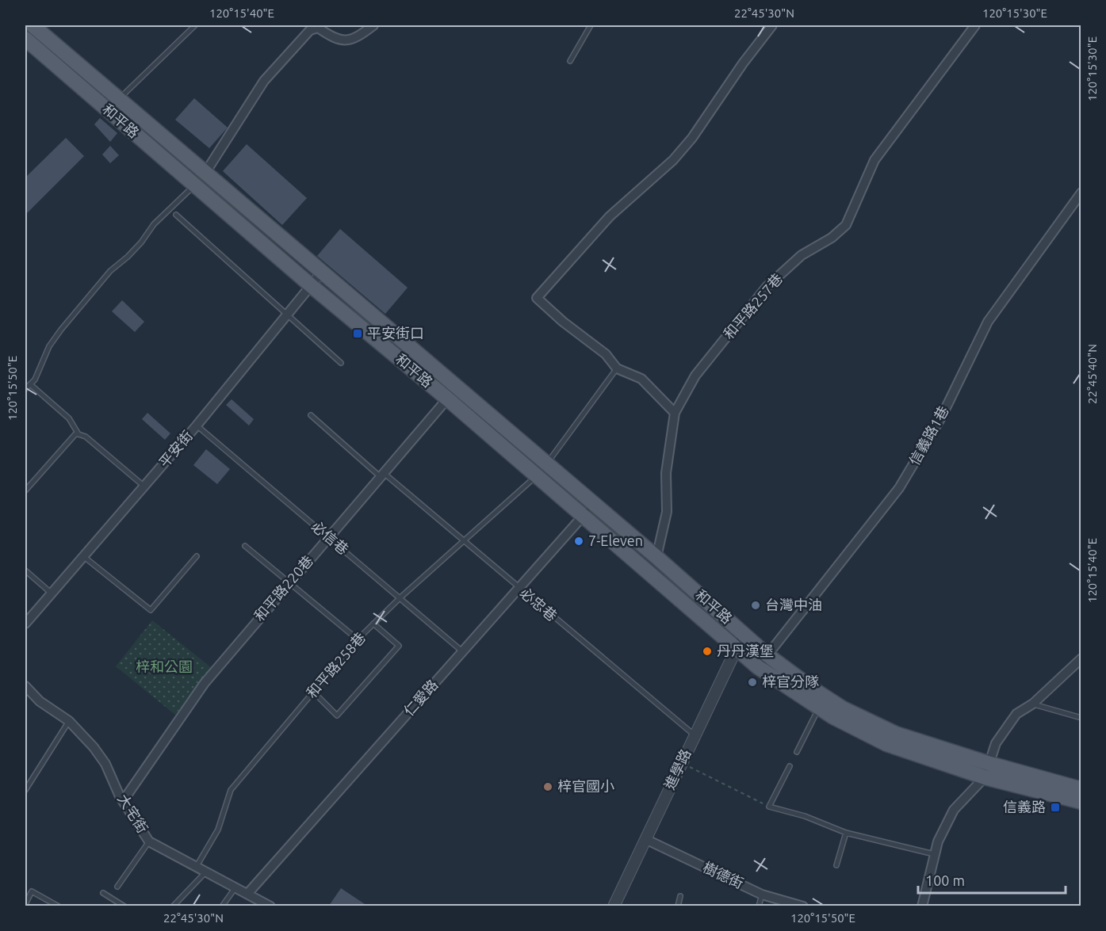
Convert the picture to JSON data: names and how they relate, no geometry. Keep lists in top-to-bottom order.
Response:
{
  "streets": {
    "main road": ["和平路"],
    "street": [
      "和平路257巷",
      "信義路1巷",
      "平安街",
      "和平路220巷",
      "仁愛路",
      "進學路",
      "大宅街",
      "樹德街"
    ],
    "lane": ["必信巷", "必忠巷", "和平路258巷"]
  },
  "crossings": [
    ["和平路", "和平路257巷"],
    ["和平路", "平安街"],
    ["和平路", "和平路220巷"],
    ["和平路", "和平路258巷"],
    ["和平路", "仁愛路"],
    ["和平路", "進學路"],
    ["平安街", "必信巷"],
    ["必信巷", "和平路220巷"],
    ["必信巷", "和平路258巷"],
    ["必信巷", "仁愛路"],
    ["和平路220巷", "必忠巷"],
    ["和平路220巷", "大宅街"],
    ["必忠巷", "和平路258巷"],
    ["必忠巷", "仁愛路"],
    ["必忠巷", "進學路"],
    ["和平路258巷", "大宅街"],
    ["仁愛路", "大宅街"],
    ["進學路", "樹德街"]
  ],
  "parks": ["梓和公園"],
  "places": {
    "transit": ["平安街口", "信義路"],
    "other": [
      "7-Eleven",
      "台灣中油",
      "丹丹漢堡",
      "梓官分隊",
      "梓官國小"
    ]
  },
  "scale_bar": "100 m",
  "coordinates": [
    "120°15'40\"E",
    "22°45'30\"N",
    "120°15'30\"E",
    "22°45'40\"N",
    "120°15'50\"E"
  ]
}
